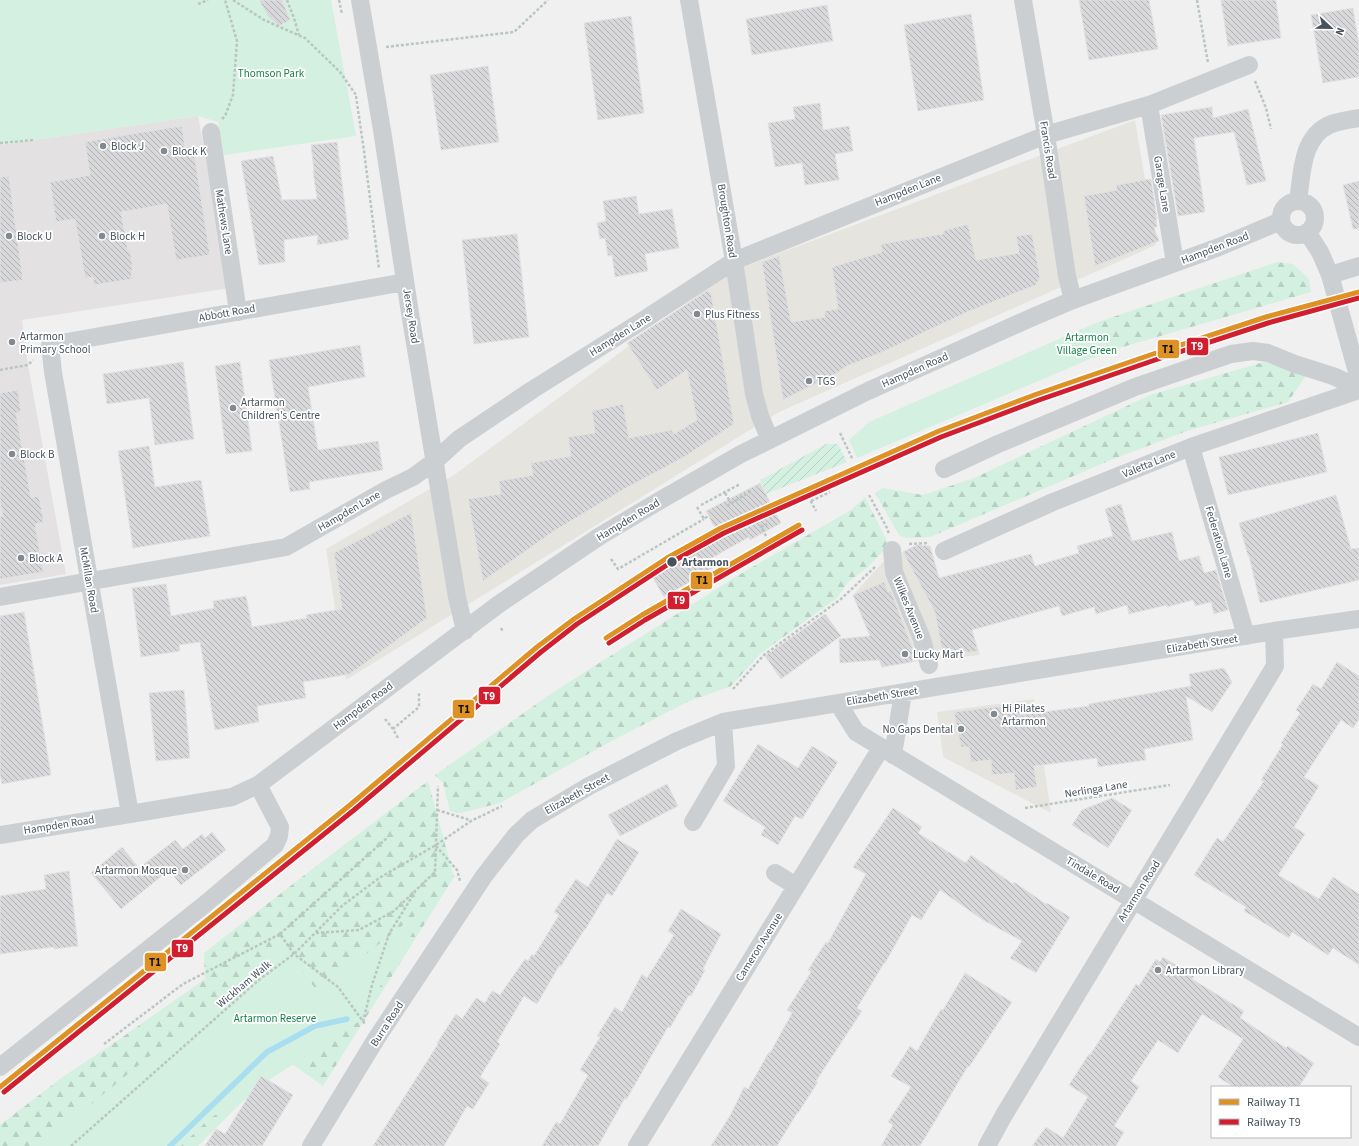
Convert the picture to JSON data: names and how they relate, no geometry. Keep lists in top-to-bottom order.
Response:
{
  "streets": {
    "street": [
      "Francis Road",
      "Garage Lane",
      "Hampden Lane",
      "Broughton Road",
      "Mathews Lane",
      "Hampden Road",
      "Abbott Road",
      "Jersey Road",
      "Valetta Lane",
      "Federation Lane",
      "McMillan Road",
      "Wilkes Avenue",
      "Elizabeth Street",
      "Tindale Road",
      "Artarmon Road",
      "Cameron Avenue",
      "Burra Road"
    ],
    "path": ["Nerlinga Lane", "Wickham Walk"]
  },
  "crossings": [
    ["Francis Road", "Hampden Lane"],
    ["Francis Road", "Hampden Road"],
    ["Garage Lane", "Hampden Lane"],
    ["Garage Lane", "Hampden Road"],
    ["Hampden Lane", "Broughton Road"],
    ["Hampden Lane", "Jersey Road"],
    ["Hampden Lane", "McMillan Road"],
    ["Broughton Road", "Hampden Road"],
    ["Mathews Lane", "Abbott Road"],
    ["Hampden Road", "Jersey Road"],
    ["Hampden Road", "McMillan Road"],
    ["Abbott Road", "Jersey Road"],
    ["Abbott Road", "McMillan Road"],
    ["Valetta Lane", "Federation Lane"],
    ["Federation Lane", "Elizabeth Street"],
    ["Elizabeth Street", "Tindale Road"],
    ["Elizabeth Street", "Artarmon Road"],
    ["Elizabeth Street", "Burra Road"],
    ["Tindale Road", "Artarmon Road"],
    ["Tindale Road", "Cameron Avenue"]
  ],
  "parks": ["Thomson Park", "Artarmon Village Green", "Artarmon Reserve"],
  "places": [
    "Block J",
    "Block K",
    "Block U",
    "Block H",
    "Plus Fitness",
    "Artarmon Primary School",
    "TGS",
    "Artarmon Children's Centre",
    "Block B",
    "Block A",
    "Artarmon",
    "Lucky Mart",
    "Hi Pilates Artarmon",
    "No Gaps Dental",
    "Artarmon Mosque",
    "Artarmon Library"
  ],
  "lines": ["rail line T1", "rail line T9"],
  "legend": ["Railway T1", "Railway T9"],
  "north": "right"
}
